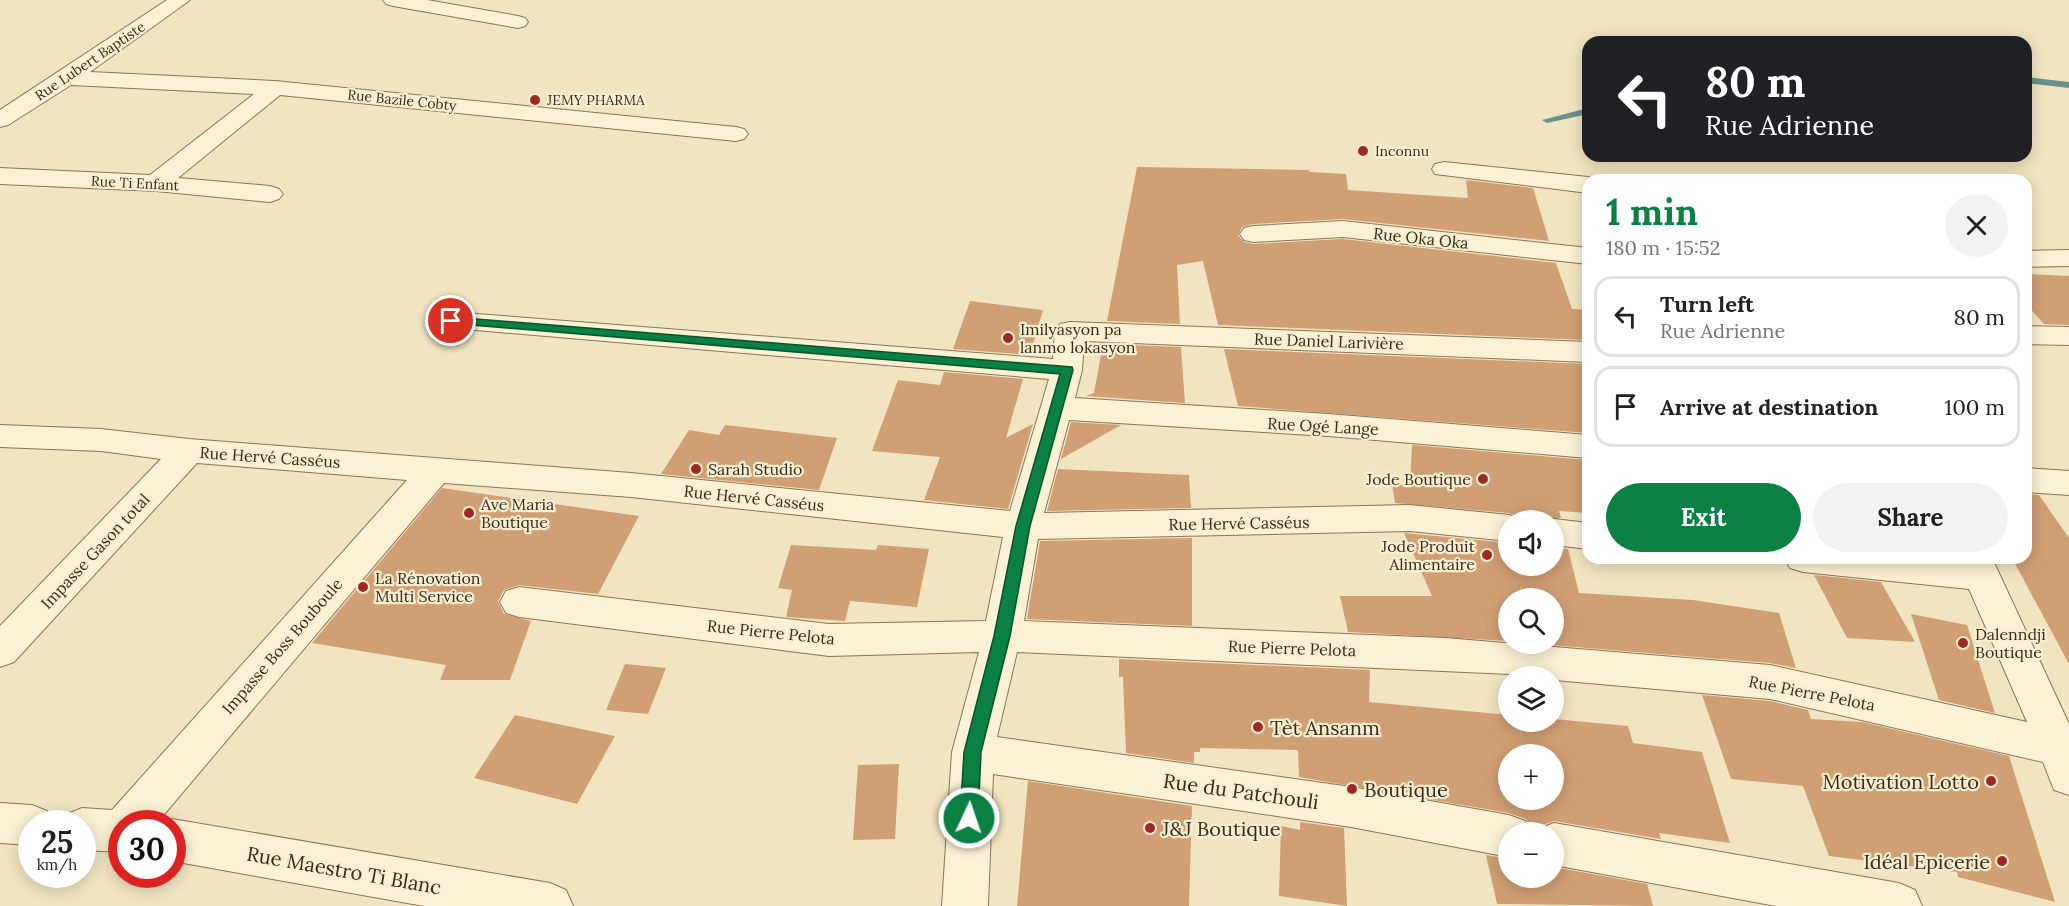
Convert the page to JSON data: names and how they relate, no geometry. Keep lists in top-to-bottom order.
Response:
{
  "streets": {
    "street": [
      "Rue Lubert Baptiste",
      "Rue Bazile Cobty",
      "Rue Ti Enfant",
      "Rue Oka Oka",
      "Rue Daniel Larivière",
      "Rue Ogé Lange",
      "Rue Hervé Casséus",
      "Impasse Gason total",
      "Rue Pierre Pelota",
      "Impasse Boss Bouboule",
      "Rue du Patchouli",
      "Rue Maestro Ti Blanc"
    ]
  },
  "crossings": [
    ["Rue Lubert Baptiste", "Rue Bazile Cobty"],
    ["Rue Hervé Casséus", "Impasse Gason total"],
    ["Rue Hervé Casséus", "Impasse Boss Bouboule"]
  ],
  "places": [
    "JEMY PHARMA",
    "Inconnu",
    "Imilyasyon pa lanmo lokasyon",
    "Sarah Studio",
    "Jode Boutique",
    "Ave Maria Boutique",
    "Jode Produit Alimentaire",
    "La Rénovation Multi Service",
    "Dalenndji Boutique",
    "Tèt Ansanm",
    "Motivation Lotto",
    "Boutique",
    "J&J Boutique",
    "Idéal Epicerie"
  ],
  "page": {
    "turn": ["80 m", "Rue Adrienne"],
    "heading": ["1 min", "180 m · 15:52"],
    "list": [
      {
        "name": "Turn left",
        "note": "Rue Adrienne",
        "value": "80 m"
      },
      {
        "name": "Arrive at destination",
        "value": "100 m"
      }
    ],
    "buttons": ["Exit", "Share"],
    "map_buttons": ["+", "−"],
    "speed": "25 km/h",
    "limit": "30"
  }
}
